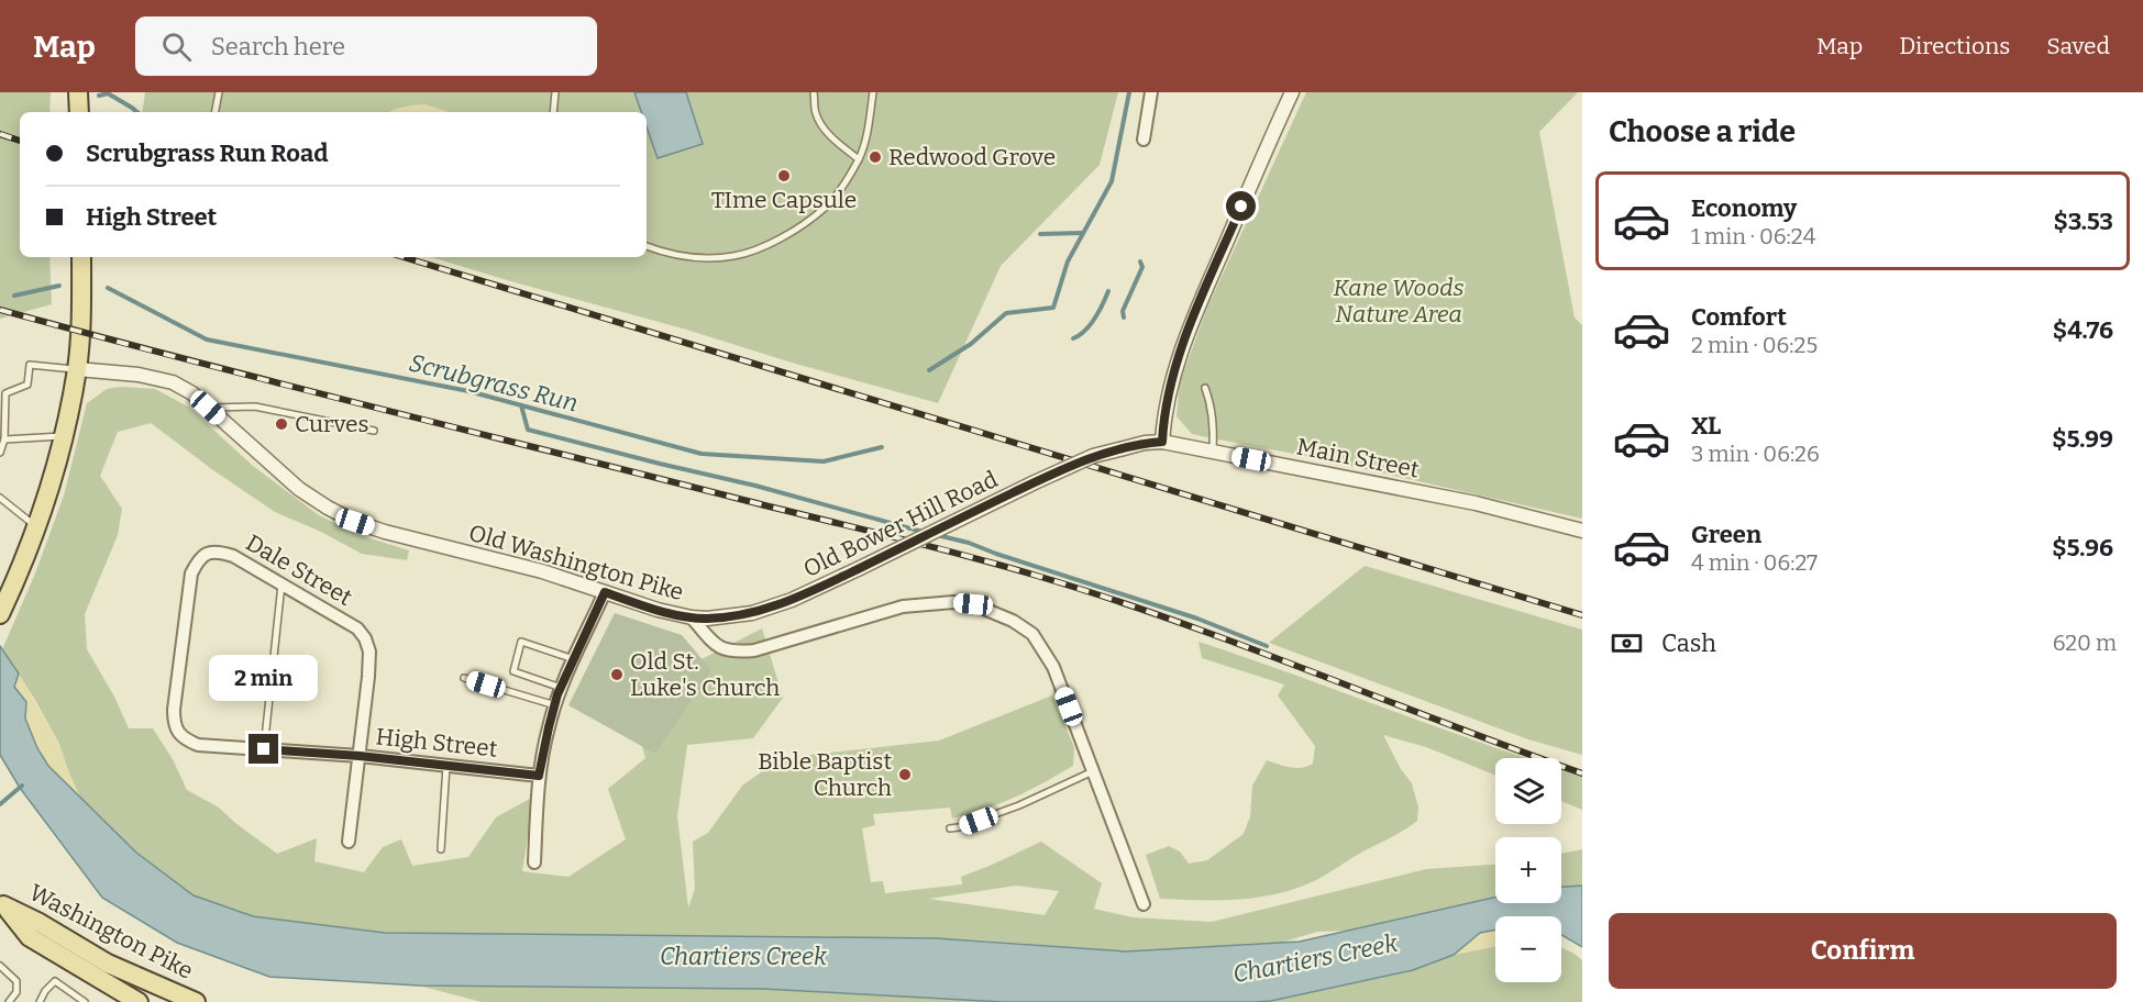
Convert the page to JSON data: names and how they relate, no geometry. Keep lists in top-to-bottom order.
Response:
{
  "streets": {
    "main road": ["Washington Pike"],
    "street": [
      "Main Street",
      "Old Bower Hill Road",
      "Old Washington Pike",
      "Dale Street",
      "High Street"
    ]
  },
  "crossings": [
    ["Main Street", "Old Bower Hill Road"],
    ["Old Bower Hill Road", "Old Washington Pike"],
    ["Dale Street", "High Street"]
  ],
  "water": ["Scrubgrass Run", "Chartiers Creek"],
  "parks": ["Kane Woods Nature Area"],
  "places": [
    "Redwood Grove",
    "TIme Capsule",
    "Curves",
    "Old St. Luke's Church",
    "Bible Baptist Church"
  ],
  "page": {
    "header": "Map",
    "search": "Search here",
    "nav": ["Map", "Directions", "Saved"],
    "heading": "Choose a ride",
    "banner": ["Scrubgrass Run Road", "High Street"],
    "list": [
      {
        "name": "Economy",
        "note": "1 min · 06:24",
        "value": "$3.53"
      },
      {
        "name": "Comfort",
        "note": "2 min · 06:25",
        "value": "$4.76"
      },
      {
        "name": "XL",
        "note": "3 min · 06:26",
        "value": "$5.99"
      },
      {
        "name": "Green",
        "note": "4 min · 06:27",
        "value": "$5.96"
      }
    ],
    "pay": ["Cash", "620 m"],
    "bubble": "2 min",
    "map_buttons": ["+", "−"],
    "buttons": "Confirm"
  }
}
